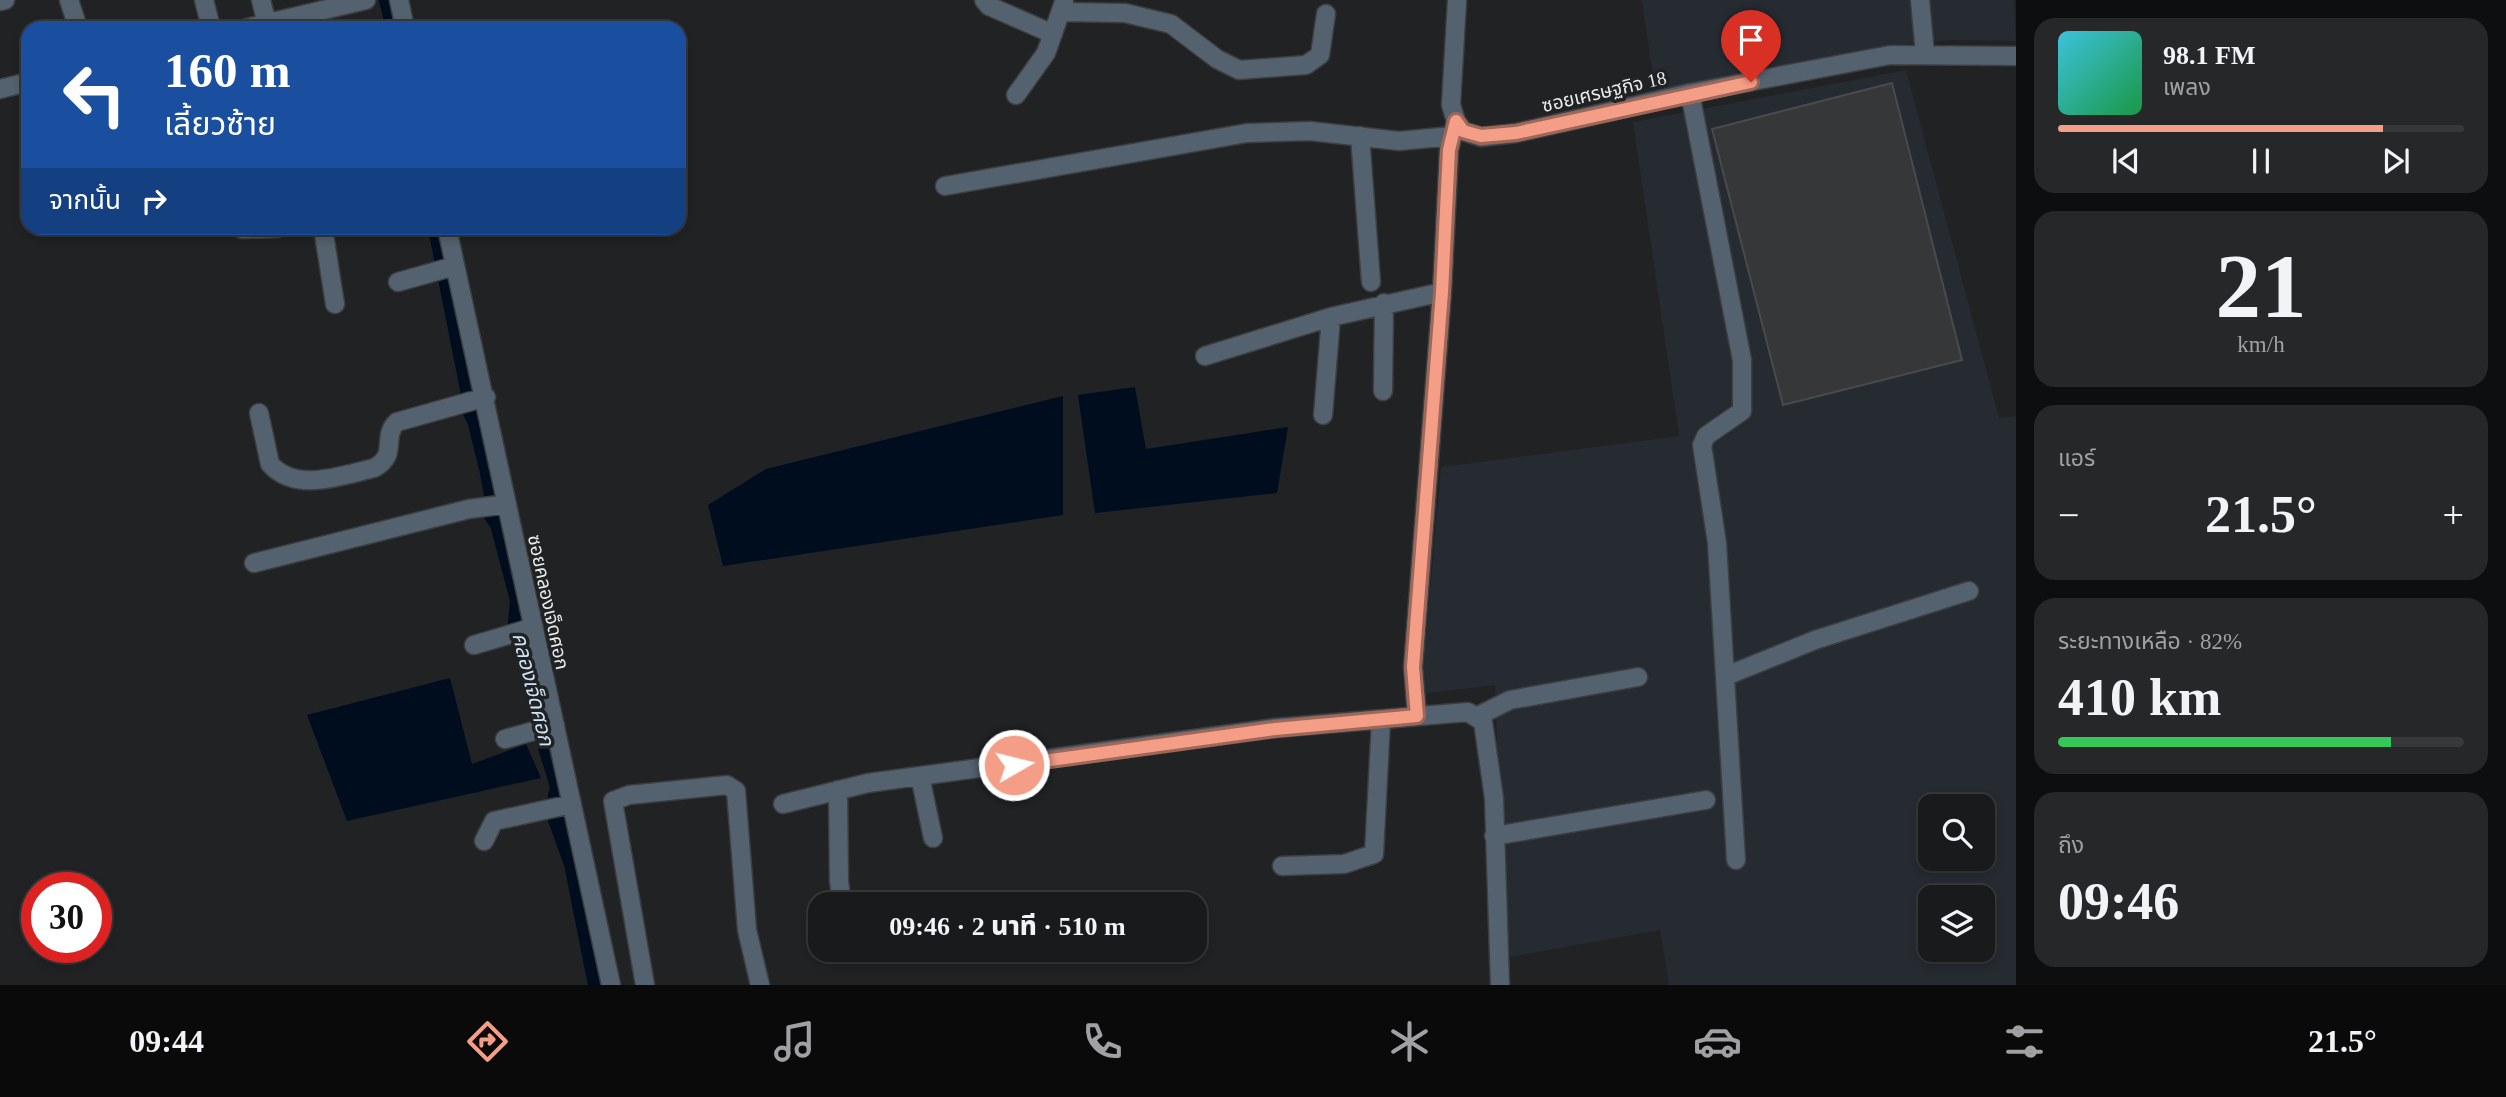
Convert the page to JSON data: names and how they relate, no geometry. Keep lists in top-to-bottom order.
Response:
{
  "streets": {
    "street": ["ซอยเศรษฐกิจ 18", "ซอยคลองเจ็ดศอก"]
  },
  "water": ["คลองเจ็ดศอก"],
  "page": {
    "turn": ["160 m", "เลี้ยวซ้าย"],
    "song": ["98.1 FM", "เพลง"],
    "then": "จากนั้น",
    "tile": [
      ["21", "km/h"],
      "แอร์",
      ["ระยะทางเหลือ · 82%", "410 km"],
      ["ถึง", "09:46"]
    ],
    "heat": ["−", "21.5°", "+"],
    "limit": "30",
    "trip": "09:46 · 2 นาที · 510 m",
    "tabs": ["09:44", "21.5°"]
  }
}
